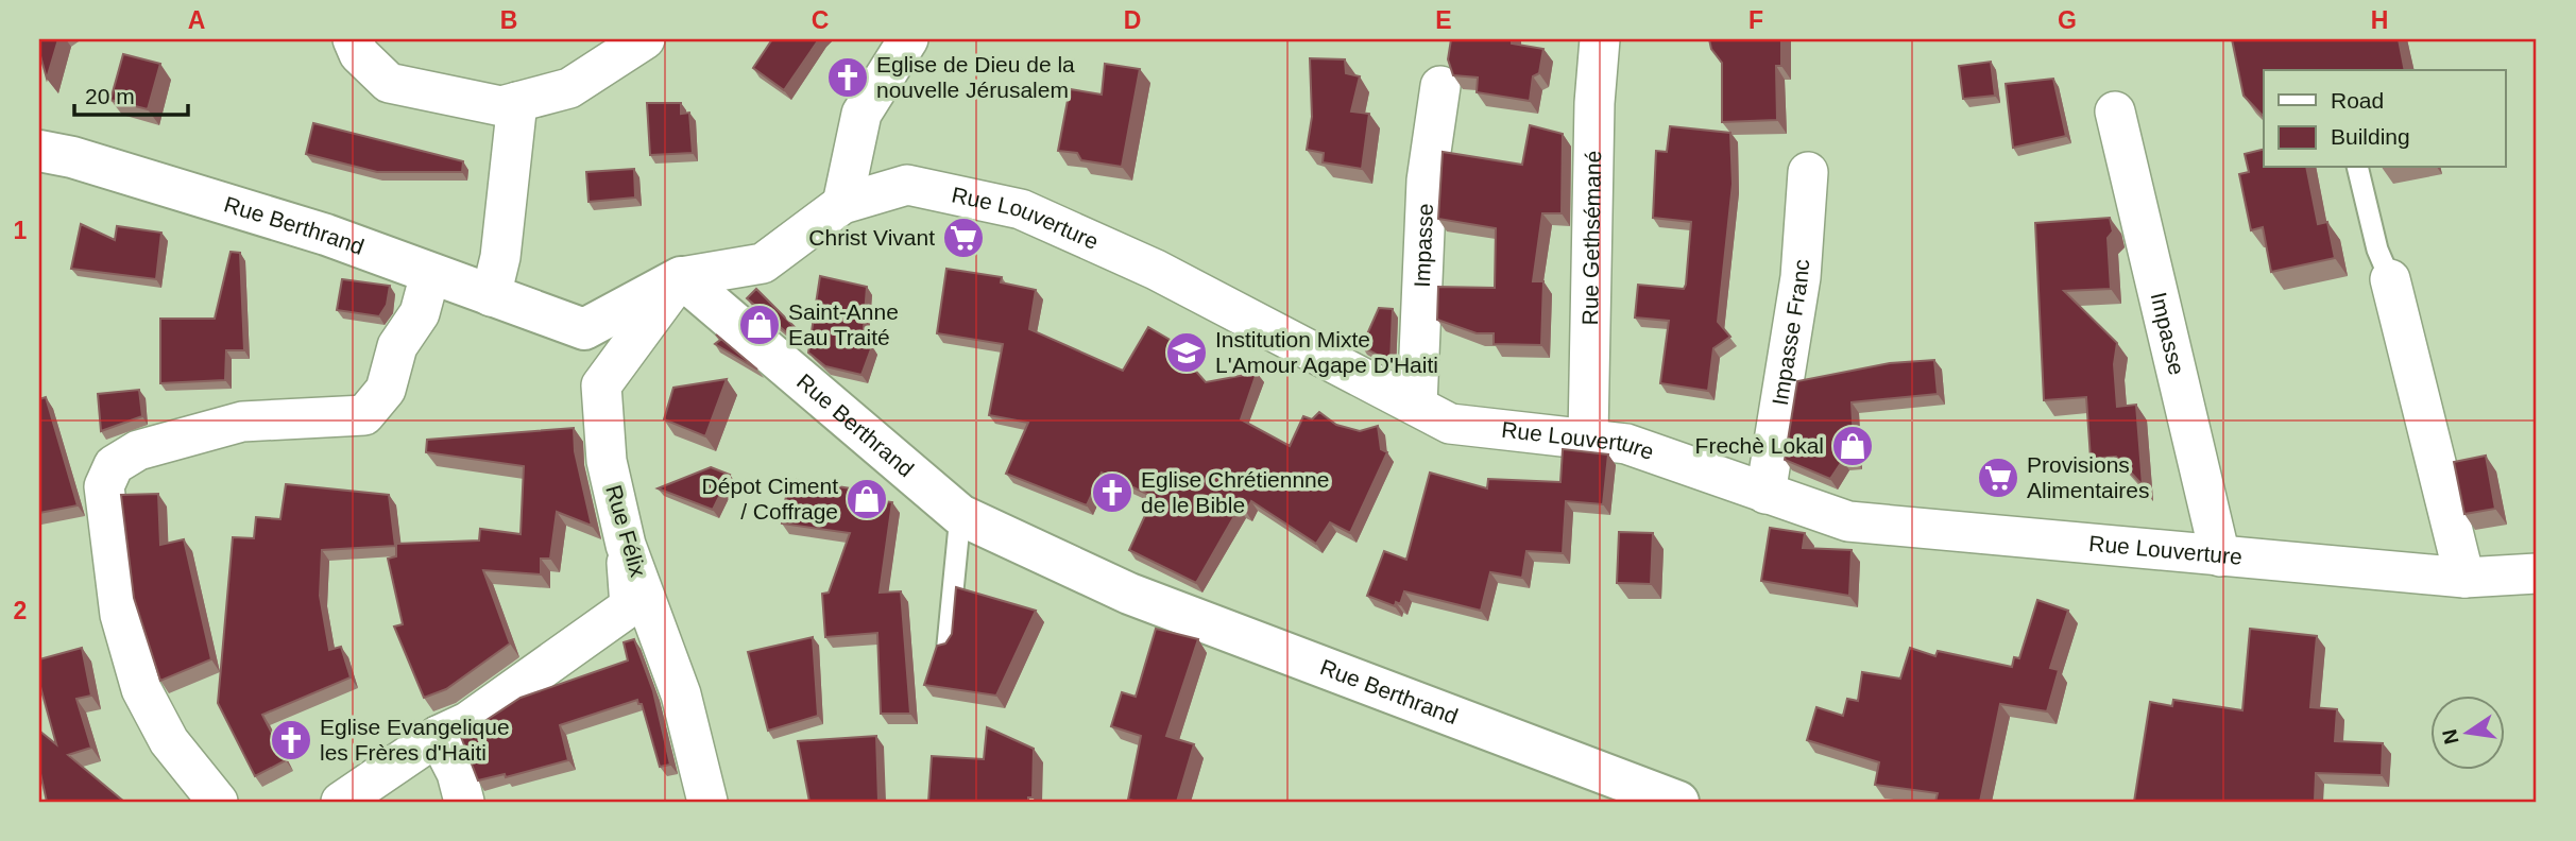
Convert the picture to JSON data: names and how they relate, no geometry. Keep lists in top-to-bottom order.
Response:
{
  "streets": {
    "street": [
      "Rue Louverture",
      "Rue Berthrand",
      "Rue Gethsémané",
      "Impasse",
      "Impasse Franc",
      "Rue Félix"
    ]
  },
  "crossings": [
    ["Rue Louverture", "Rue Berthrand"],
    ["Rue Louverture", "Rue Gethsémané"],
    ["Rue Louverture", "Impasse"],
    ["Rue Louverture", "Impasse Franc"],
    ["Rue Louverture", "Rue Félix"],
    ["Rue Berthrand", "Rue Félix"]
  ],
  "places": {
    "church": ["Eglise de Dieu de la nouvelle Jérusalem", "Eglise Chrétiennne de le Bible", "Eglise Evangelique les Frères d'Haiti"],
    "supermarket": ["Christ Vivant", "Provisions Alimentaires"],
    "shop": ["Saint-Anne Eau Traité", "Frechè Lokal", "Dépot Ciment / Coffrage"],
    "school or university": ["Institution Mixte L'Amour Agape D'Haiti"]
  },
  "legend": ["Road", "Building"],
  "scale_bar": "20 m",
  "north": "left",
  "grid": {
    "columns": [
      "A",
      "B",
      "C",
      "D",
      "E",
      "F",
      "G",
      "H"
    ],
    "rows": ["1", "2"]
  }
}
